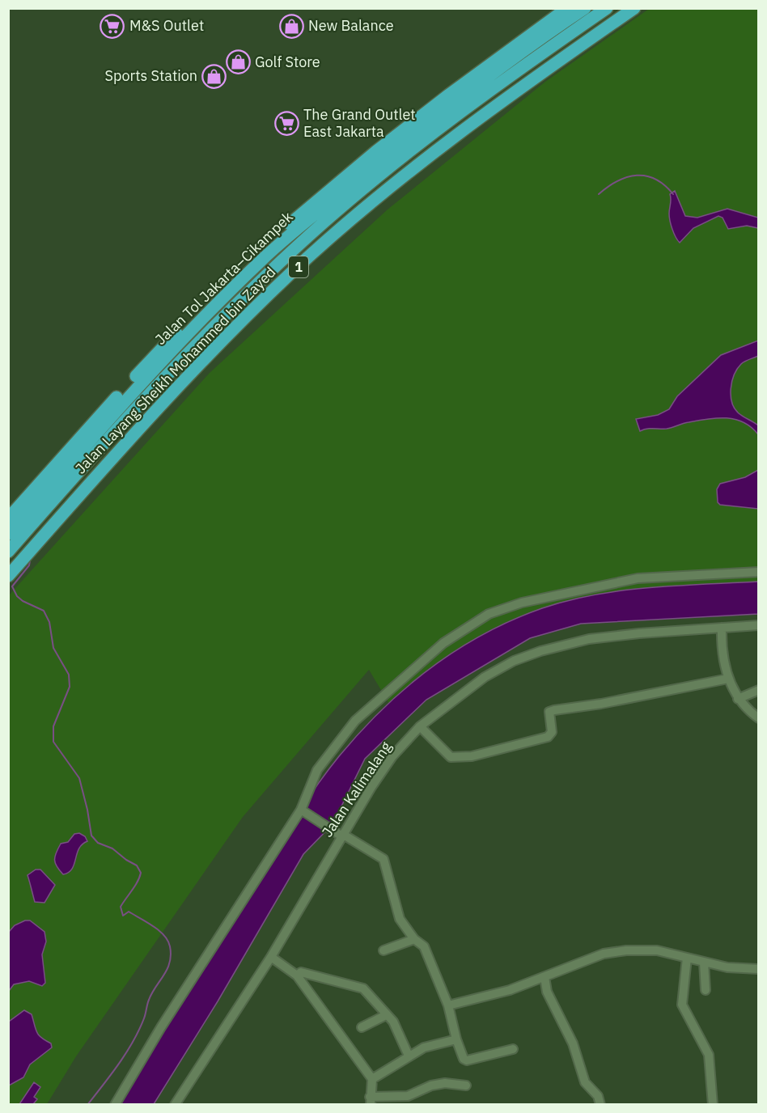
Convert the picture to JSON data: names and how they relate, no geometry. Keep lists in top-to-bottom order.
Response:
{
  "streets": {
    "highway": ["1", "Jalan Tol Jakarta–Cikampek", "Jalan Layang Sheikh Mohammed bin Zayed"],
    "street": ["Jalan Kalimalang"]
  },
  "places": {
    "supermarket": ["M&S Outlet", "The Grand Outlet East Jakarta"],
    "shop": ["New Balance", "Golf Store", "Sports Station"]
  }
}
